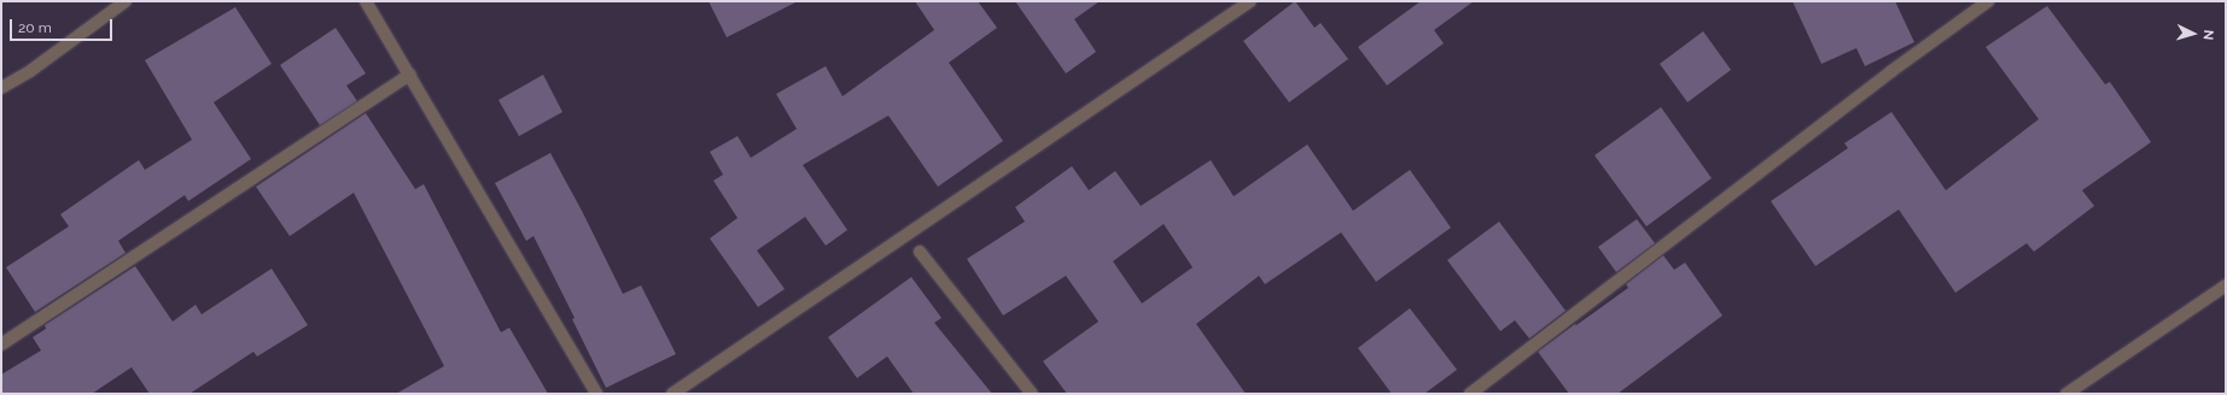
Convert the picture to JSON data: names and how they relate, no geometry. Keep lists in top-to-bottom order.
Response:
{
  "scale_bar": "20 m",
  "north": "right"
}
